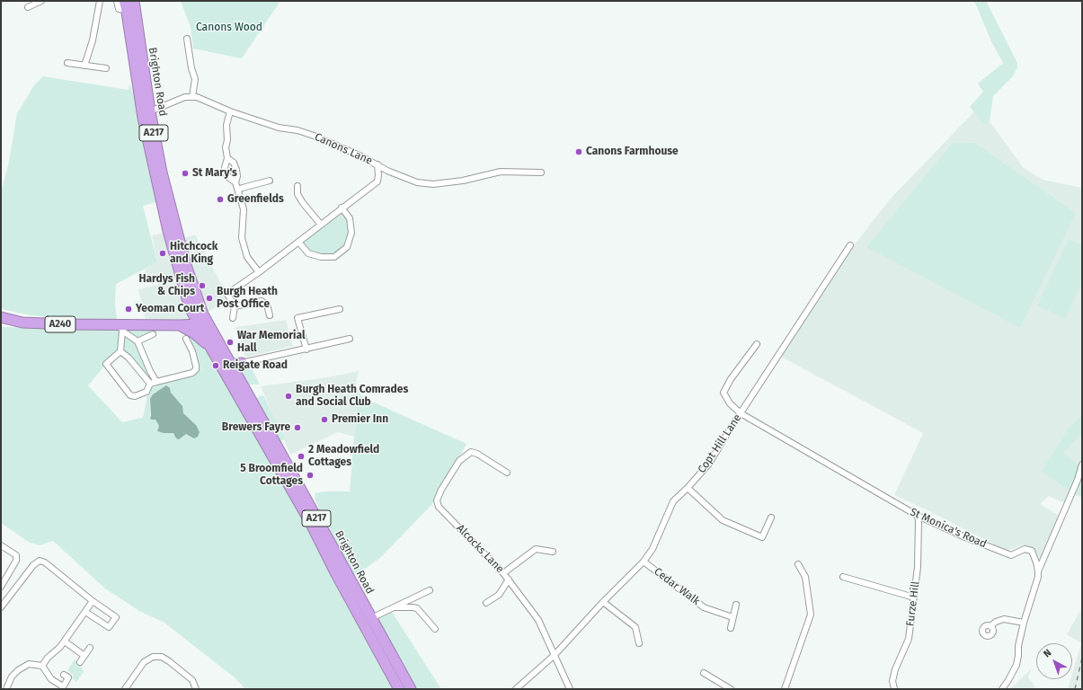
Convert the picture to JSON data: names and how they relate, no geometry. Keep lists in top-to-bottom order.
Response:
{
  "streets": {
    "highway": ["Brighton Road", "A217", "A240"],
    "street": [
      "Canons Lane",
      "Copt Hill Lane",
      "St Monica's Road",
      "Alcocks Lane",
      "Cedar Walk",
      "Furze Hill"
    ]
  },
  "crossings": [
    ["Brighton Road", "A240"],
    ["Copt Hill Lane", "St Monica's Road"],
    ["Copt Hill Lane", "Alcocks Lane"],
    ["Copt Hill Lane", "Cedar Walk"],
    ["St Monica's Road", "Furze Hill"]
  ],
  "parks": ["Canons Wood"],
  "places": [
    "Canons Farmhouse",
    "St Mary's",
    "Greenfields",
    "Hitchcock and King",
    "Hardys Fish & Chips",
    "Burgh Heath Post Office",
    "Yeoman Court",
    "War Memorial Hall",
    "Reigate Road",
    "Burgh Heath Comrades and Social Club",
    "Premier Inn",
    "Brewers Fayre",
    "2 Meadowfield Cottages",
    "5 Broomfield Cottages"
  ],
  "north": "top left"
}
